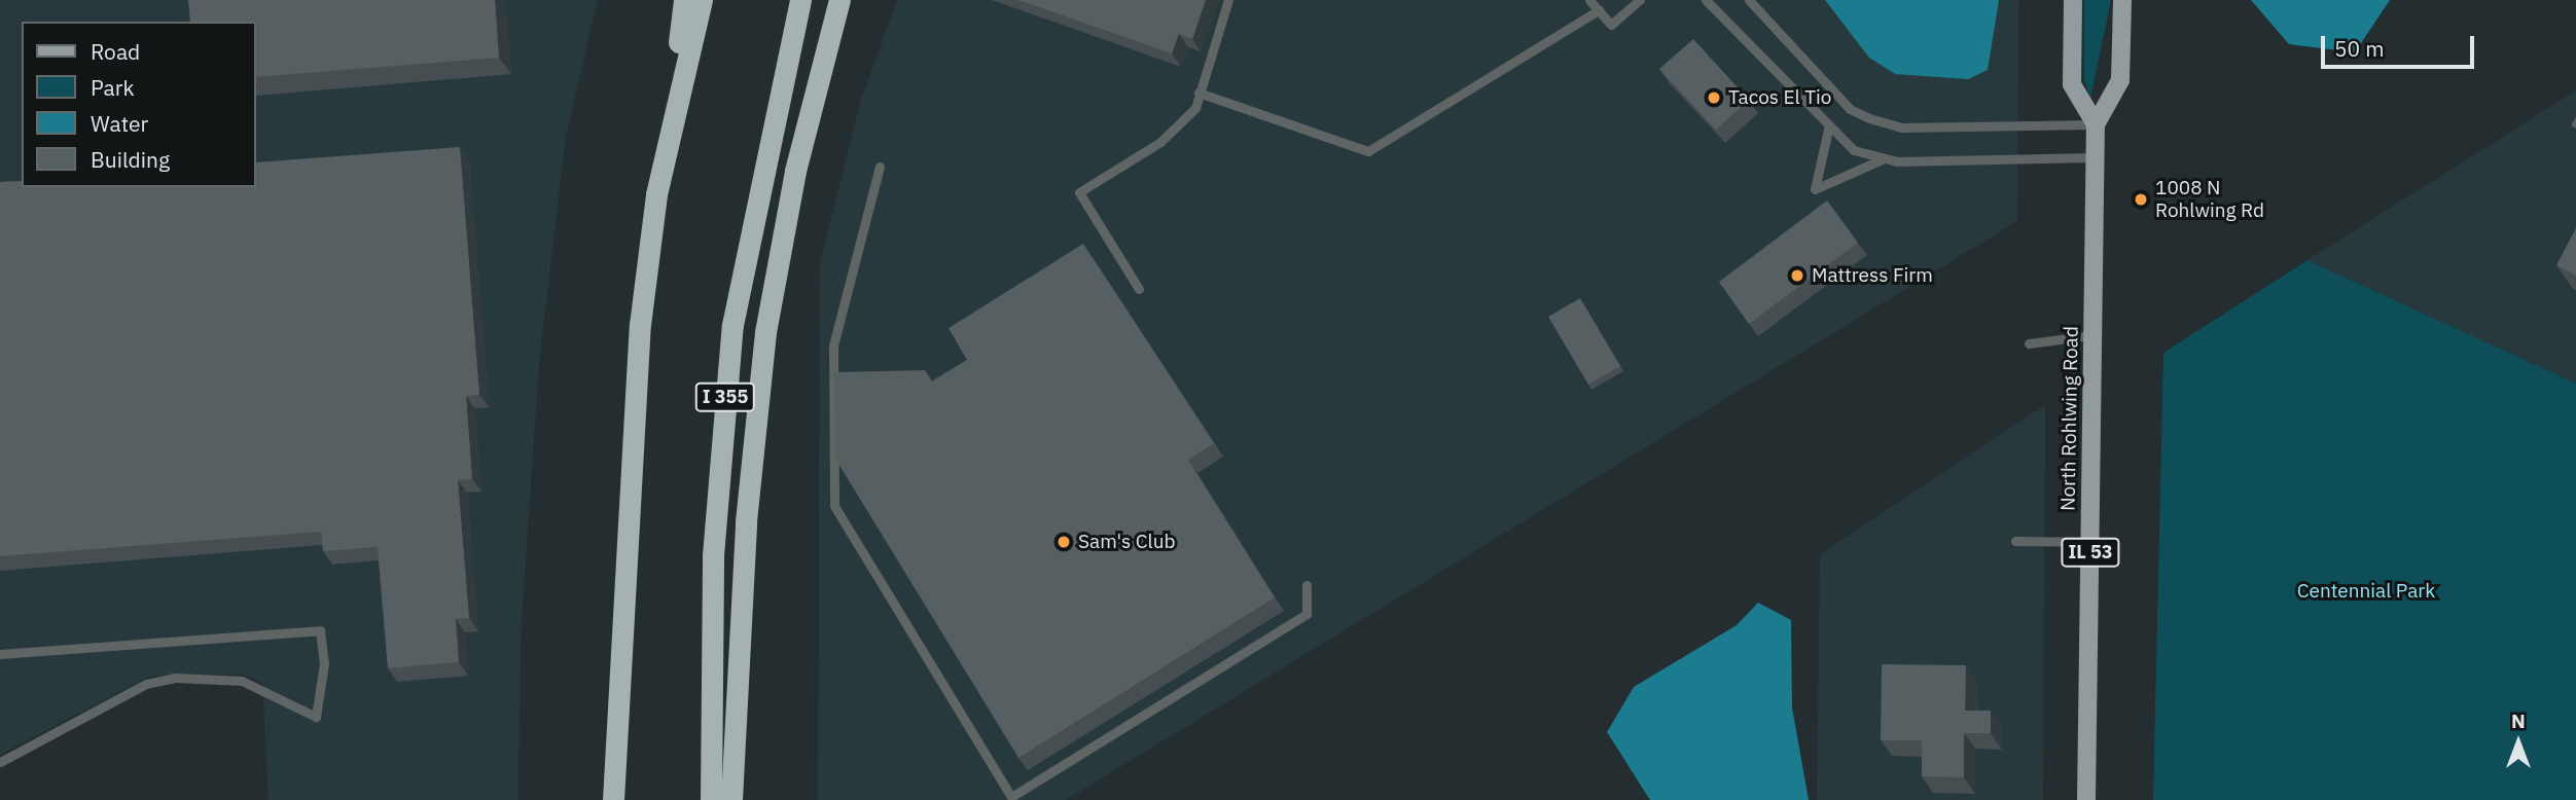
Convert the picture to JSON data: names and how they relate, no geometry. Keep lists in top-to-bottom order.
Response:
{
  "streets": {
    "highway": ["I 355"],
    "main road": ["North Rohlwing Road", "IL 53"]
  },
  "parks": ["Centennial Park"],
  "places": [
    "Tacos El Tio",
    "1008 N Rohlwing Rd",
    "Mattress Firm",
    "Sam's Club"
  ],
  "legend": [
    "Road",
    "Park",
    "Water",
    "Building"
  ],
  "scale_bar": "50 m",
  "north": "top"
}
